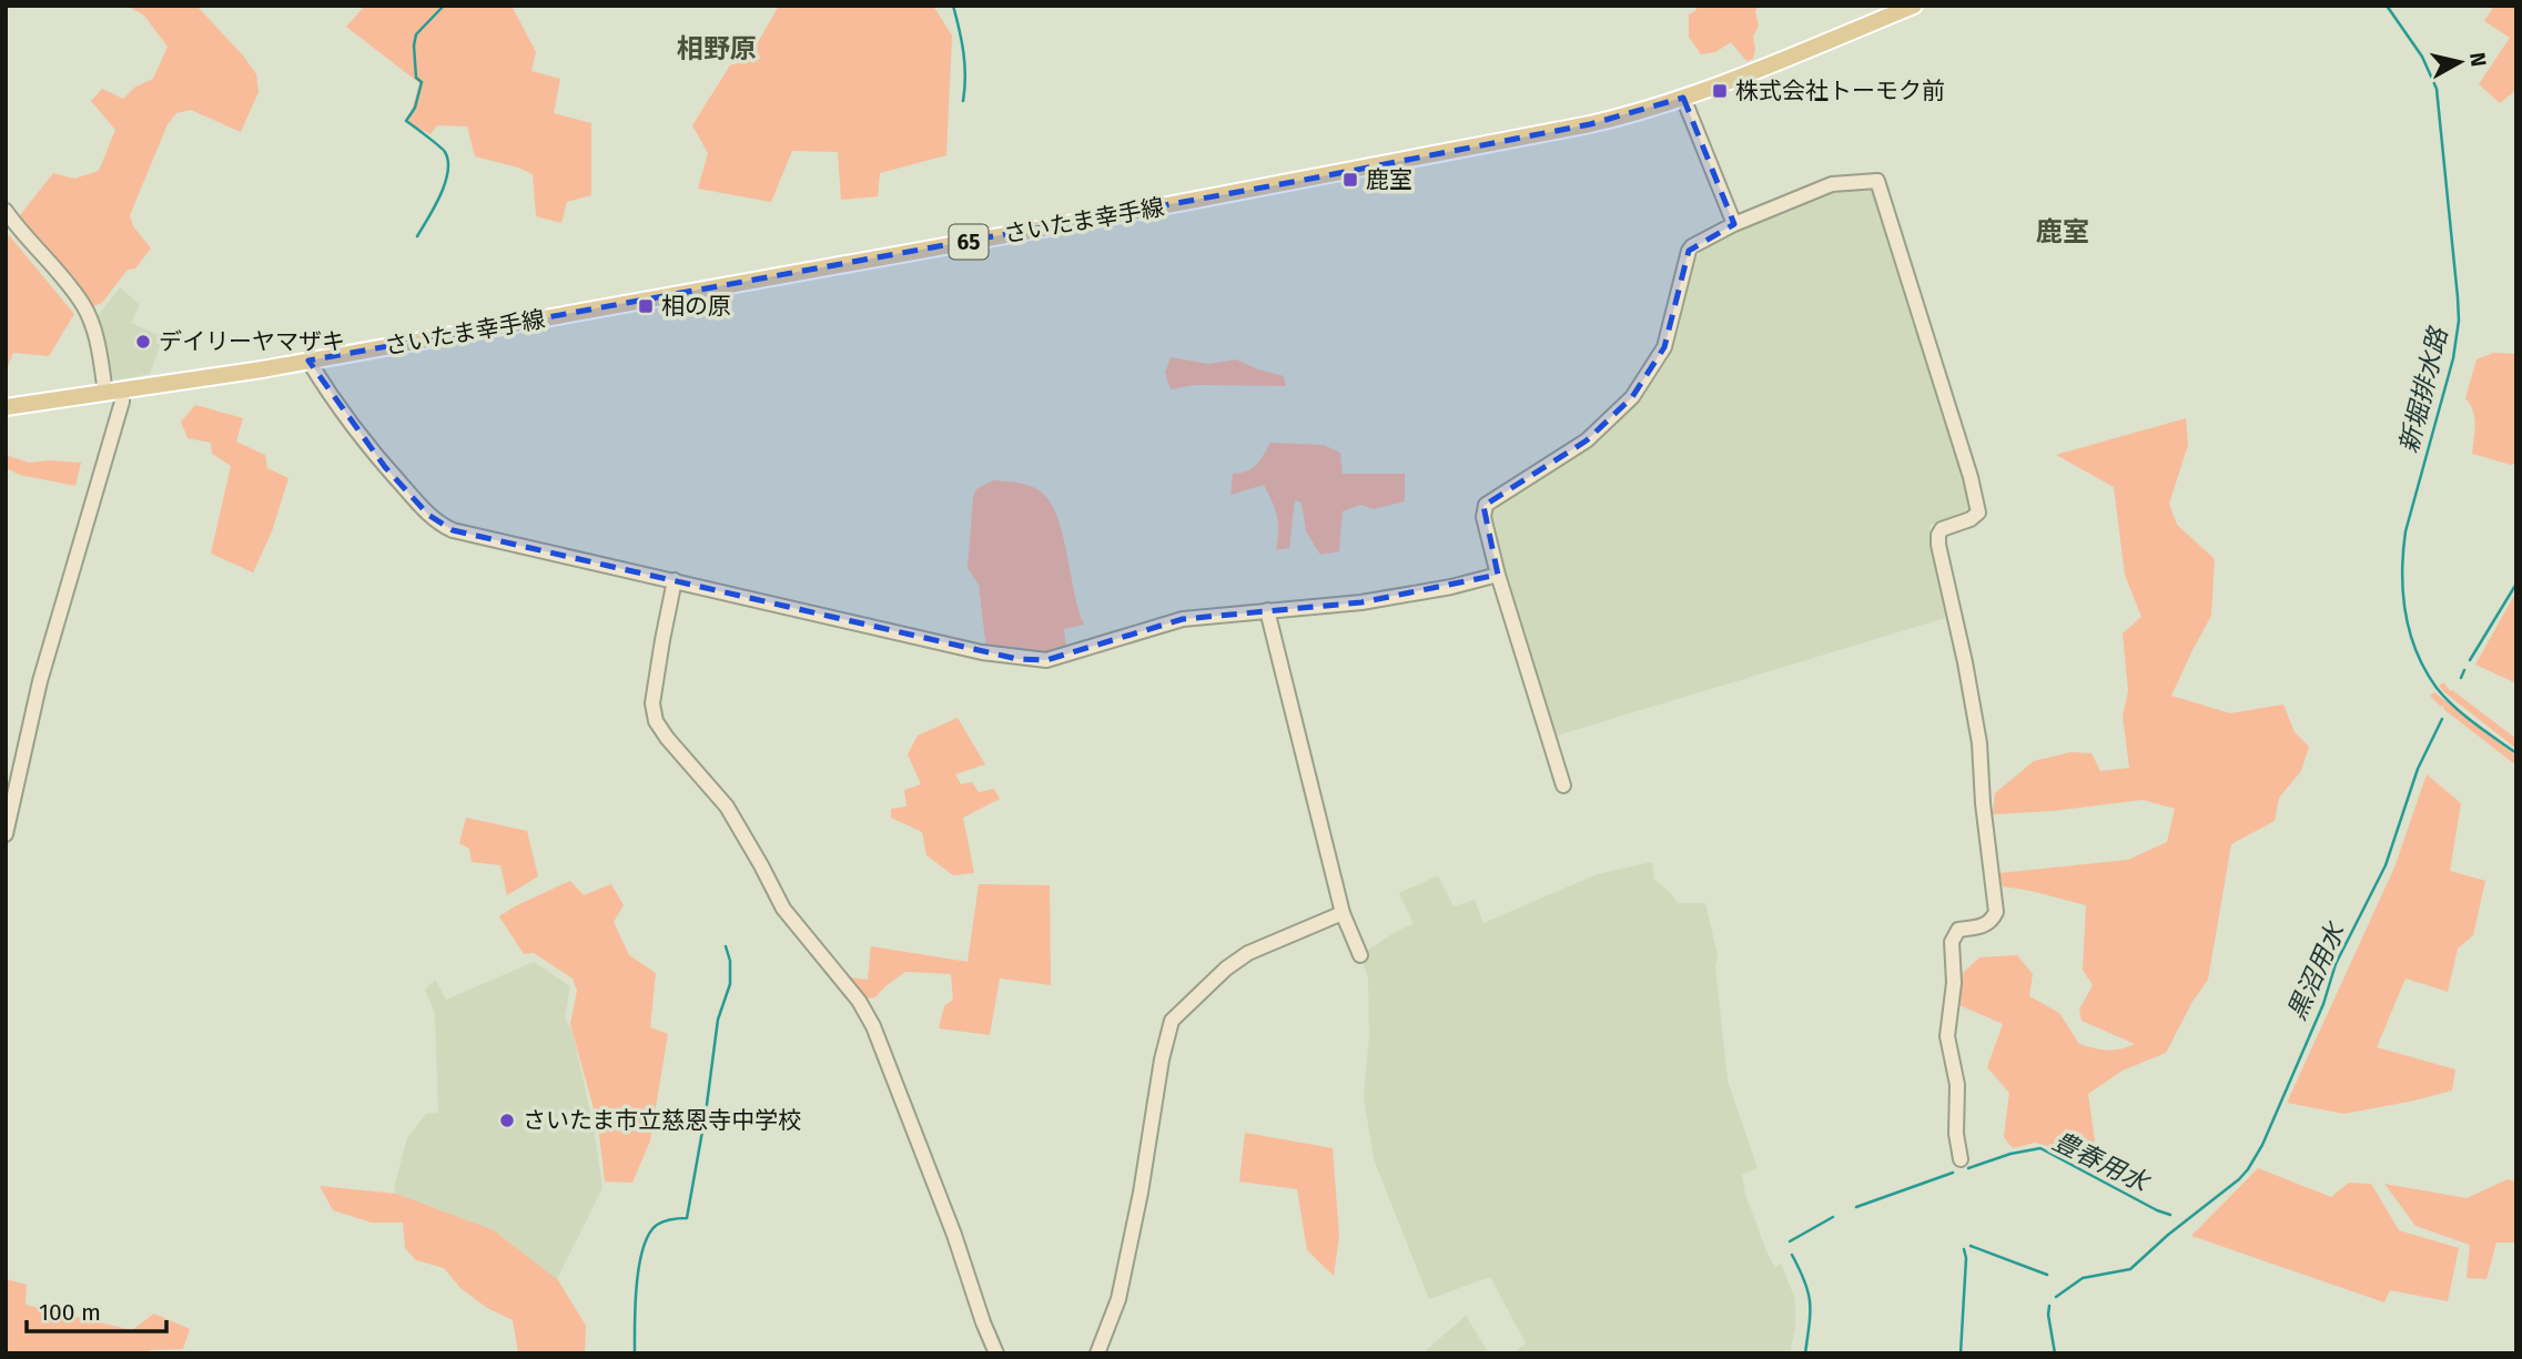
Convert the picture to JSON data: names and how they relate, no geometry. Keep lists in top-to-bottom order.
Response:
{
  "streets": {
    "main road": ["さいたま幸手線", "65"]
  },
  "districts": ["相野原", "鹿室"],
  "water": ["新堀排水路", "黒沼用水", "豊春用水"],
  "places": {
    "transit": ["株式会社トーモク前", "鹿室", "相の原"],
    "other": ["デイリーヤマザキ", "さいたま市立慈恩寺中学校"]
  },
  "scale_bar": "100 m",
  "north": "right"
}
